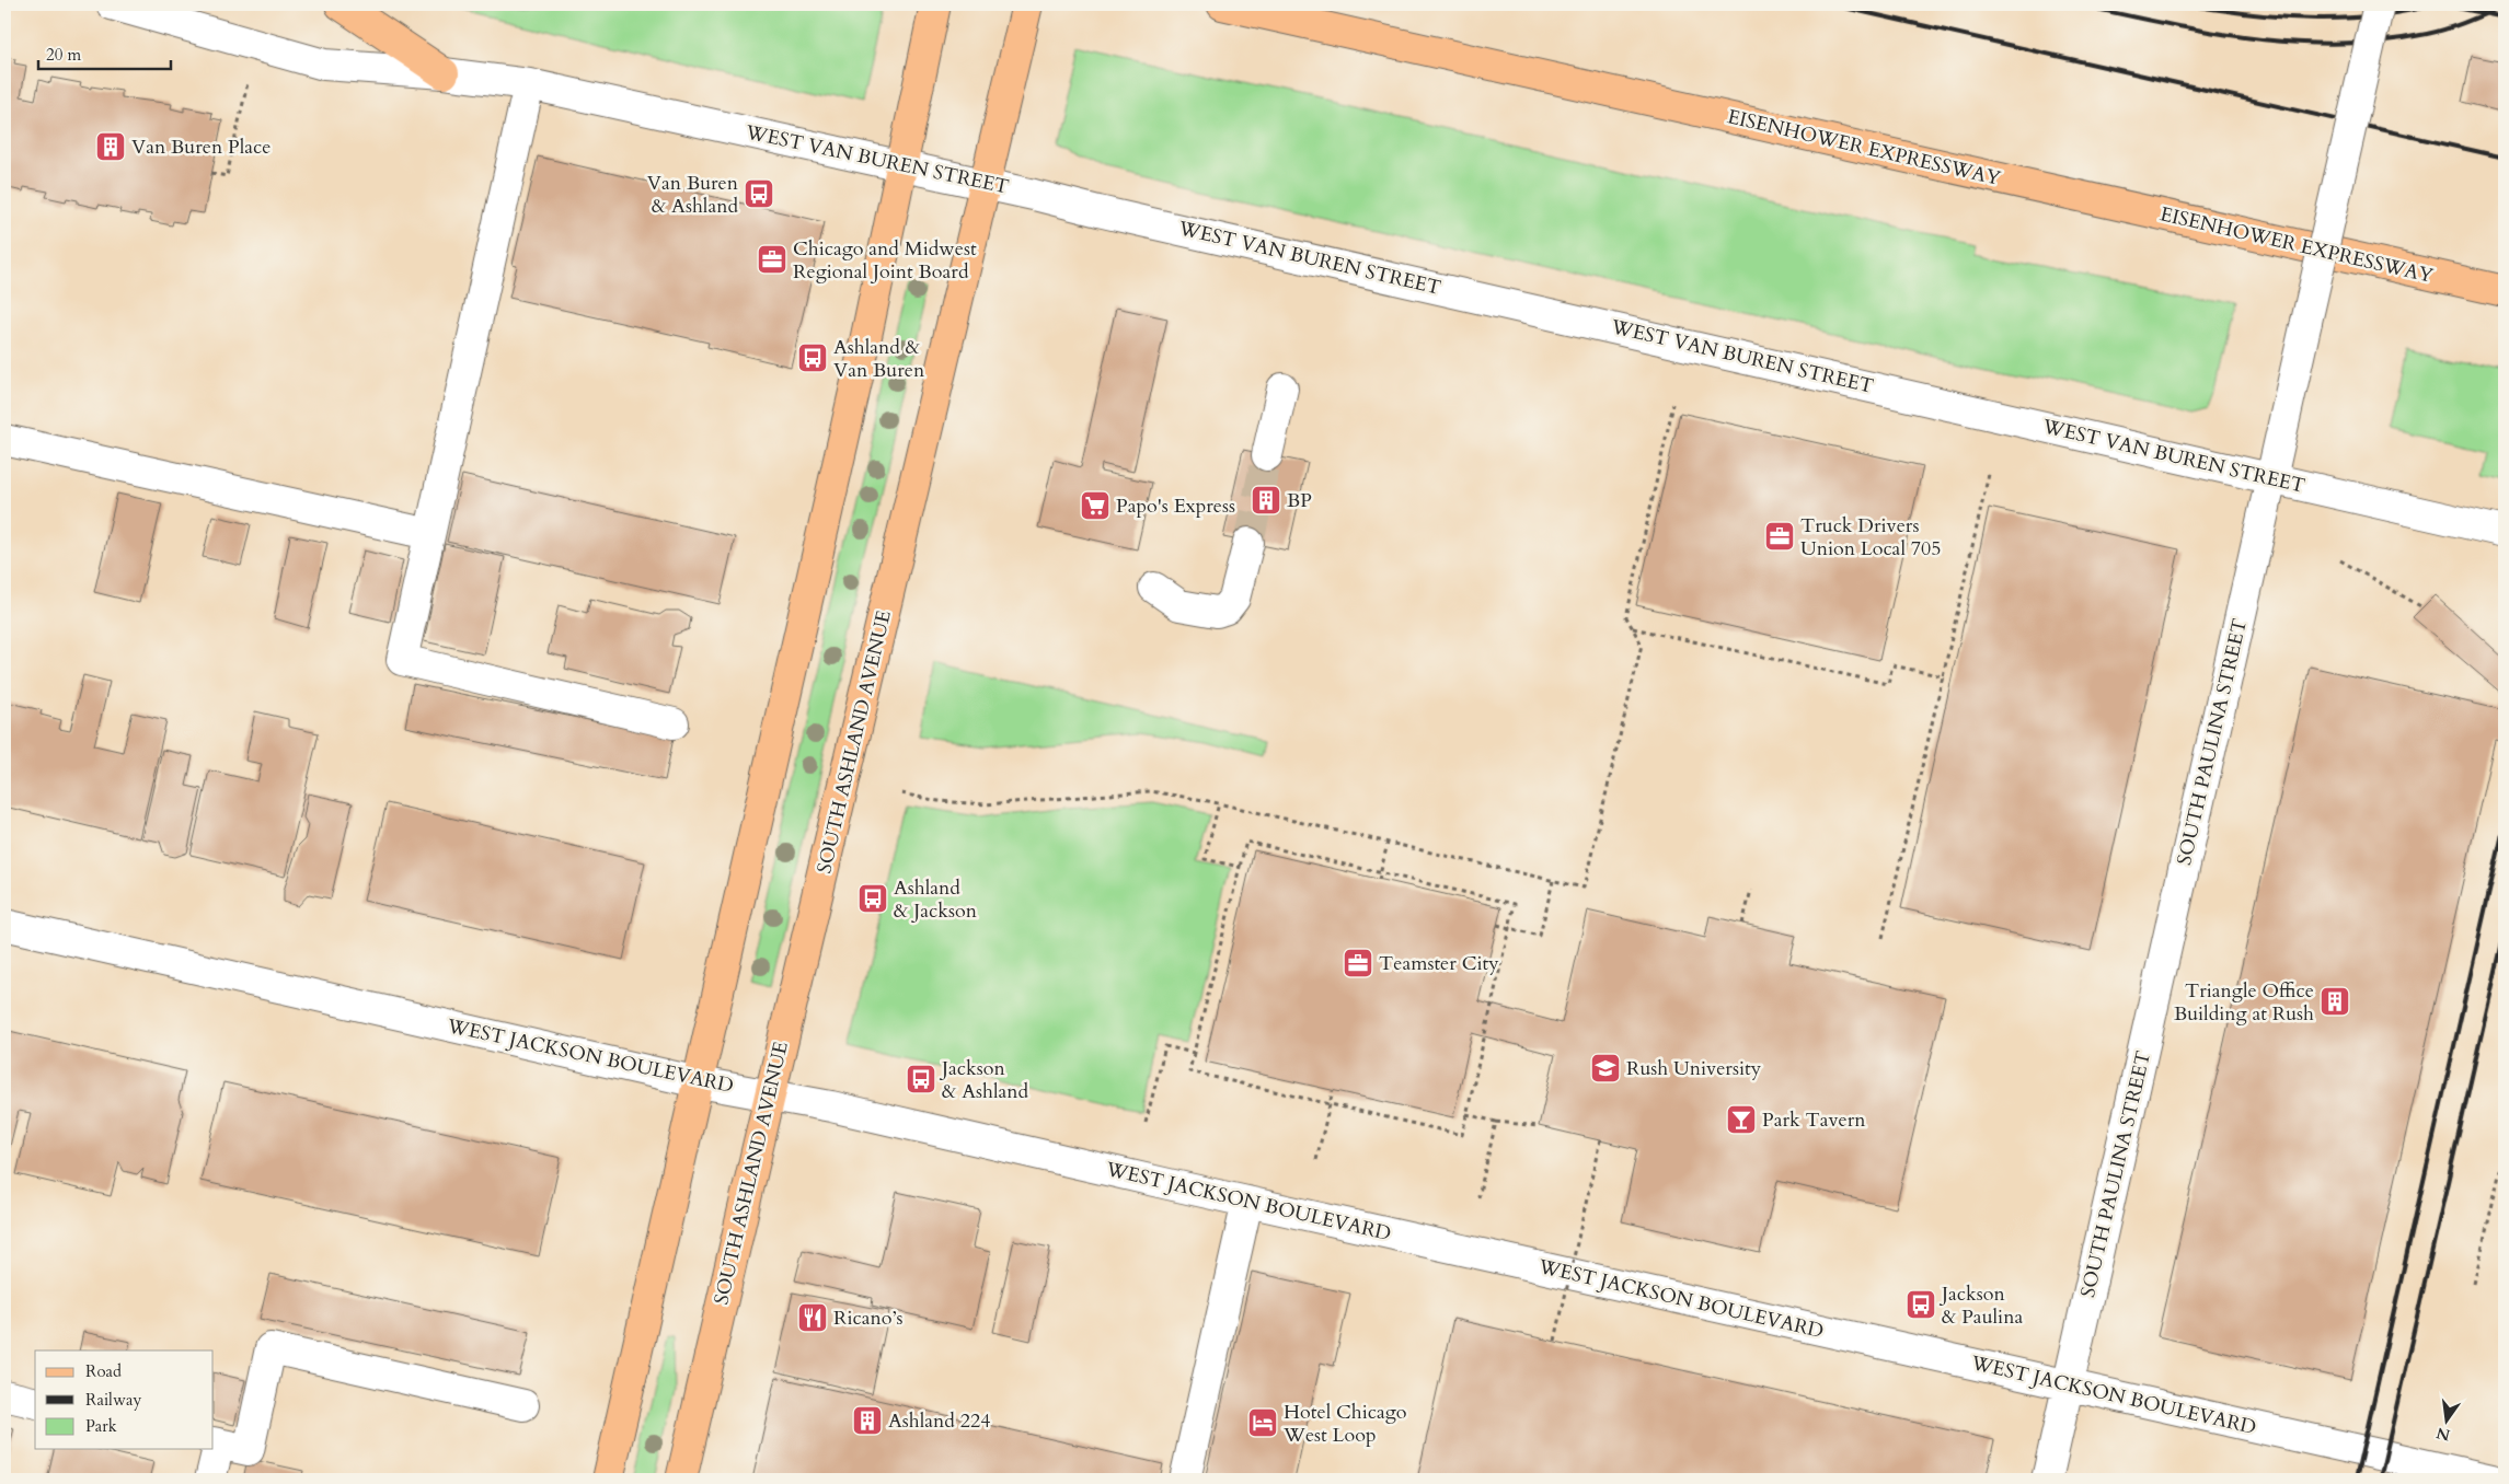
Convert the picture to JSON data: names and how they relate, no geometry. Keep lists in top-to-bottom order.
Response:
{
  "streets": {
    "main road": ["EISENHOWER EXPRESSWAY", "SOUTH ASHLAND AVENUE"],
    "street": ["WEST VAN BUREN STREET", "SOUTH PAULINA STREET", "WEST JACKSON BOULEVARD"]
  },
  "crossings": [
    ["WEST VAN BUREN STREET", "SOUTH ASHLAND AVENUE"],
    ["WEST VAN BUREN STREET", "SOUTH PAULINA STREET"],
    ["SOUTH ASHLAND AVENUE", "WEST JACKSON BOULEVARD"],
    ["SOUTH PAULINA STREET", "WEST JACKSON BOULEVARD"]
  ],
  "places": {
    "building": [
      "Van Buren Place",
      "BP",
      "Triangle Office Building at Rush",
      "Ashland 224"
    ],
    "bus stop": [
      "Van Buren & Ashland",
      "Ashland & Van Buren",
      "Ashland & Jackson",
      "Jackson & Ashland",
      "Jackson & Paulina"
    ],
    "office": ["Chicago and Midwest Regional Joint Board", "Truck Drivers Union Local 705", "Teamster City"],
    "supermarket": ["Papo's Express"],
    "school or university": ["Rush University"],
    "bar": ["Park Tavern"],
    "restaurant": ["Ricano’s"],
    "hotel": ["Hotel Chicago West Loop"]
  },
  "legend": ["Road", "Railway", "Park"],
  "scale_bar": "20 m",
  "north": "bottom"
}
